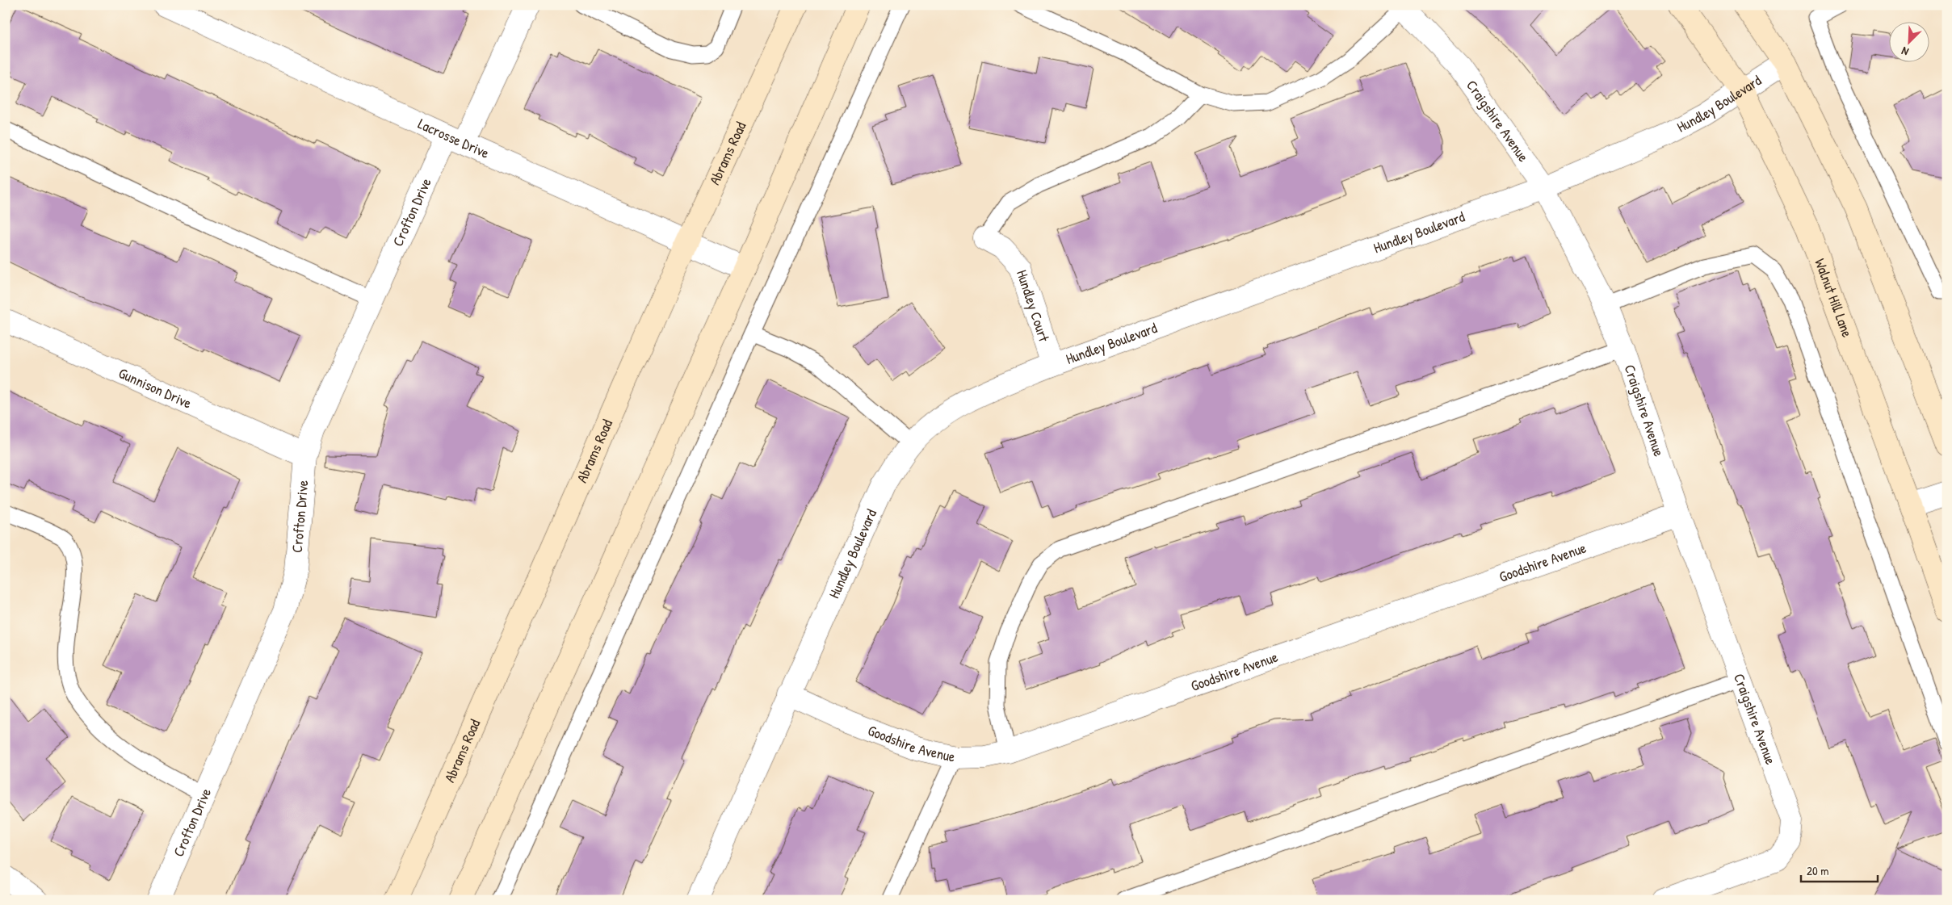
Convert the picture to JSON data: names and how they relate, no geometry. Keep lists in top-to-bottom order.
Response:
{
  "streets": {
    "main road": ["Abrams Road", "Walnut Hill Lane"],
    "street": [
      "Hundley Boulevard",
      "Craigshire Avenue",
      "Lacrosse Drive",
      "Crofton Drive",
      "Hundley Court",
      "Gunnison Drive",
      "Goodshire Avenue"
    ]
  },
  "crossings": [
    ["Hundley Boulevard", "Craigshire Avenue"],
    ["Hundley Boulevard", "Walnut Hill Lane"],
    ["Hundley Boulevard", "Hundley Court"],
    ["Hundley Boulevard", "Goodshire Avenue"],
    ["Craigshire Avenue", "Goodshire Avenue"],
    ["Lacrosse Drive", "Abrams Road"],
    ["Lacrosse Drive", "Crofton Drive"],
    ["Crofton Drive", "Gunnison Drive"]
  ],
  "scale_bar": "20 m",
  "north": "bottom left"
}
